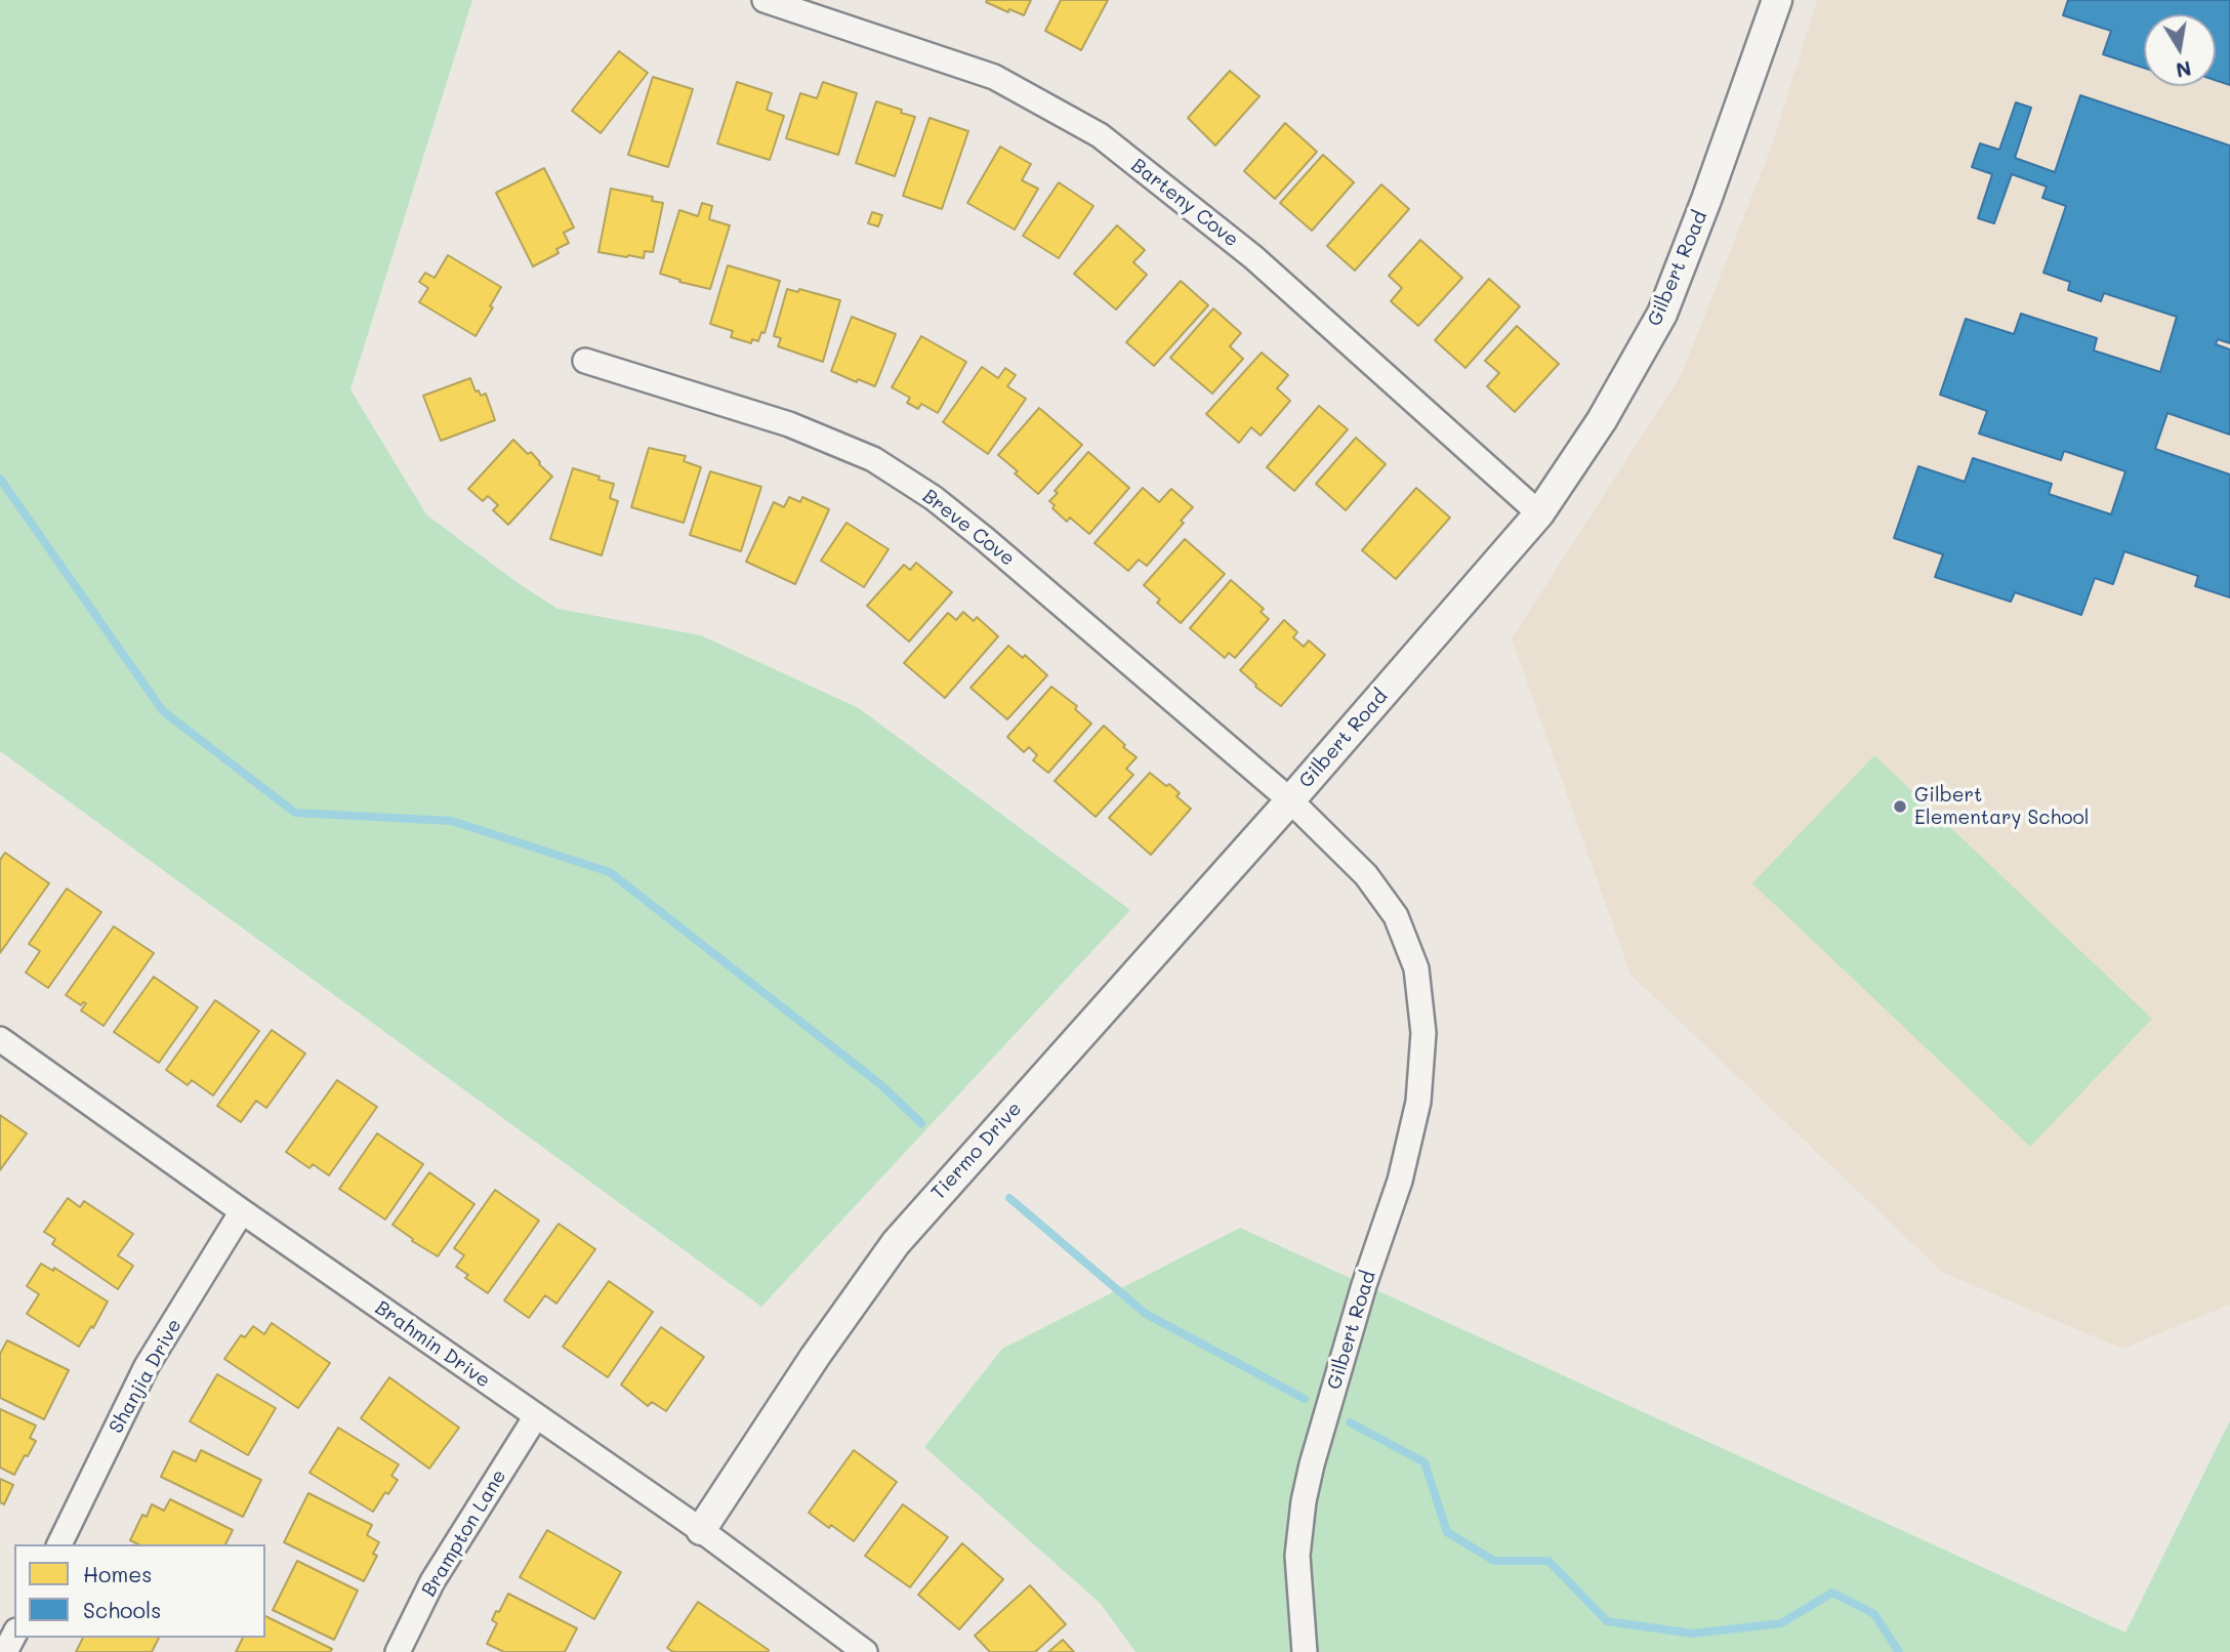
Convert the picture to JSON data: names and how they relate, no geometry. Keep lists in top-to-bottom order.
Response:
{
  "streets": {
    "street": [
      "Barteny Cove",
      "Gilbert Road",
      "Breve Cove",
      "Tiermo Drive",
      "Brahmin Drive",
      "Shanjia Drive",
      "Brampton Lane"
    ]
  },
  "crossings": [
    ["Barteny Cove", "Gilbert Road"],
    ["Gilbert Road", "Breve Cove"],
    ["Gilbert Road", "Tiermo Drive"],
    ["Breve Cove", "Tiermo Drive"],
    ["Tiermo Drive", "Brahmin Drive"],
    ["Brahmin Drive", "Shanjia Drive"],
    ["Brahmin Drive", "Brampton Lane"]
  ],
  "places": ["Gilbert Elementary School"],
  "legend": ["Homes", "Schools"],
  "north": "bottom"
}
